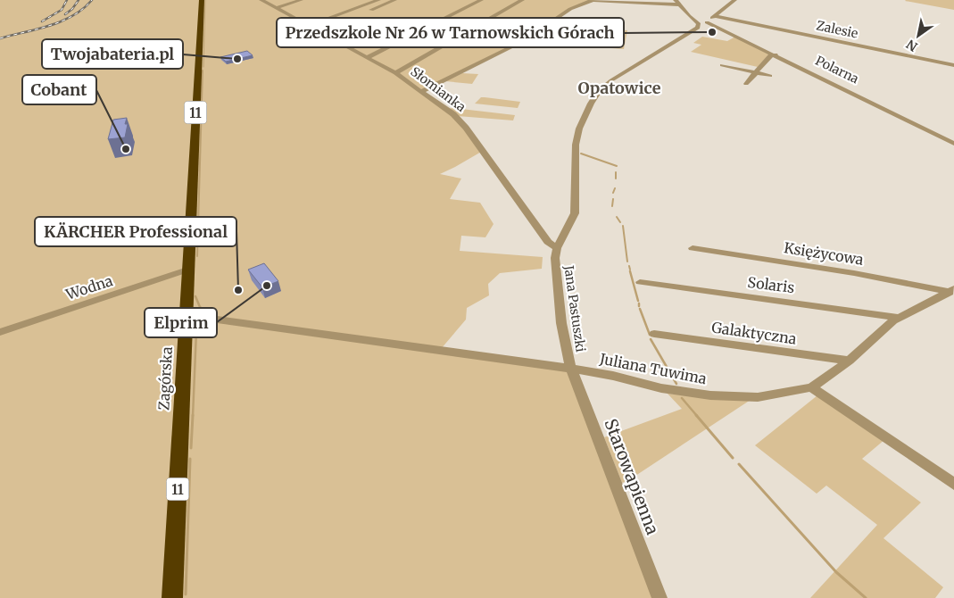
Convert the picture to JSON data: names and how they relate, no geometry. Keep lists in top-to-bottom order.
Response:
{
  "streets": {
    "highway": ["11", "Zagórska"],
    "street": [
      "Zalesie",
      "Polarna",
      "Słomianka",
      "Księżycowa",
      "Solaris",
      "Wodna",
      "Jana Pastuszki",
      "Galaktyczna",
      "Juliana Tuwima",
      "Starowapienna"
    ]
  },
  "crossings": [
    ["Zalesie", "Jana Pastuszki"],
    ["Polarna", "Jana Pastuszki"],
    ["Słomianka", "Jana Pastuszki"],
    ["Wodna", "Zagórska"],
    ["Jana Pastuszki", "Juliana Tuwima"],
    ["Jana Pastuszki", "Starowapienna"],
    ["Juliana Tuwima", "Zagórska"],
    ["Juliana Tuwima", "Starowapienna"]
  ],
  "districts": ["Opatowice"],
  "places": [
    "Przedszkole Nr 26 w Tarnowskich Górach",
    "Twojabateria.pl",
    "Cobant",
    "Elprim",
    "KÄRCHER Professional"
  ],
  "north": "bottom left"
}
